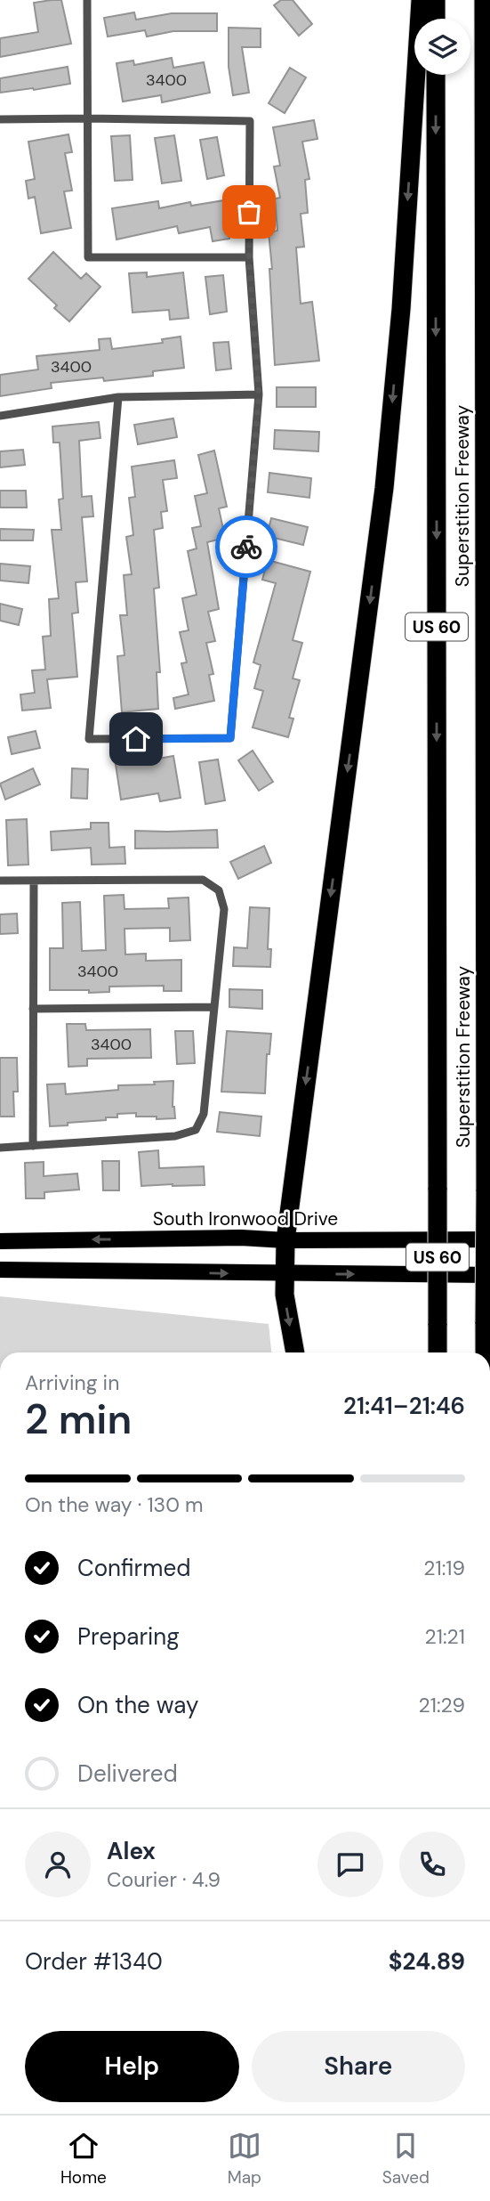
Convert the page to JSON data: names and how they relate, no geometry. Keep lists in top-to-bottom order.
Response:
{
  "streets": {
    "highway": ["Superstition Freeway", "US 60"],
    "main road": ["South Ironwood Drive"]
  },
  "house_numbers": [
    "3400",
    "3400",
    "3400",
    "3400"
  ],
  "page": {
    "heading": ["2 min", "Arriving in", "21:41–21:46"],
    "panel": [
      "Alex",
      "Courier · 4.9",
      "Order #1340",
      "$24.89"
    ],
    "bar": "On the way · 130 m",
    "list": [
      ["Confirmed", "21:19"],
      ["Preparing", "21:21"],
      ["On the way", "21:29"],
      "Delivered"
    ],
    "buttons": ["Help", "Share"],
    "tabs": ["Home", "Map", "Saved"]
  }
}
